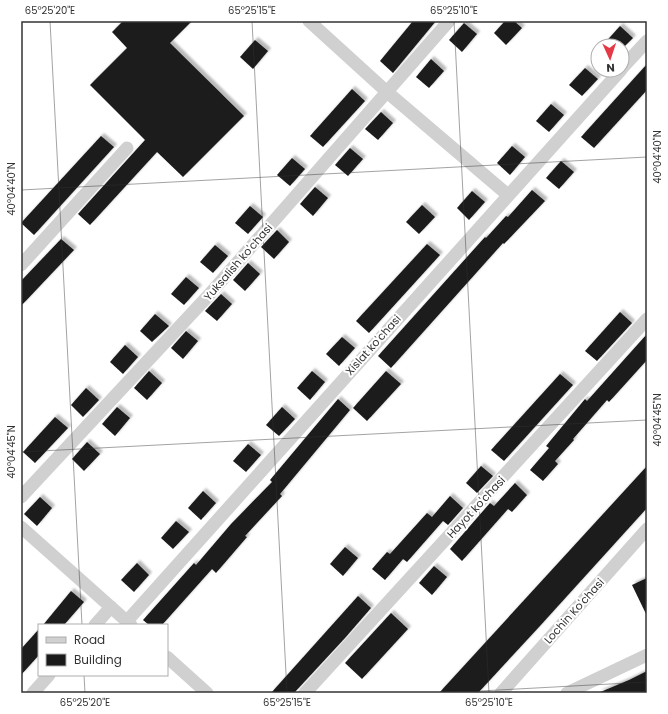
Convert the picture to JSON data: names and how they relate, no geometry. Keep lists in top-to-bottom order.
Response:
{
  "streets": {
    "street": [
      "Yuksalish ko'chasi",
      "Xislat ko'chasi",
      "Hayot ko'chasi",
      "Lochin Ko'chasi"
    ]
  },
  "legend": ["Road", "Building"],
  "north": "bottom",
  "coordinates": [
    "65°25'20\"E",
    "65°25'15\"E",
    "65°25'10\"E",
    "40°04'40\"N",
    "40°04'45\"N"
  ]
}
